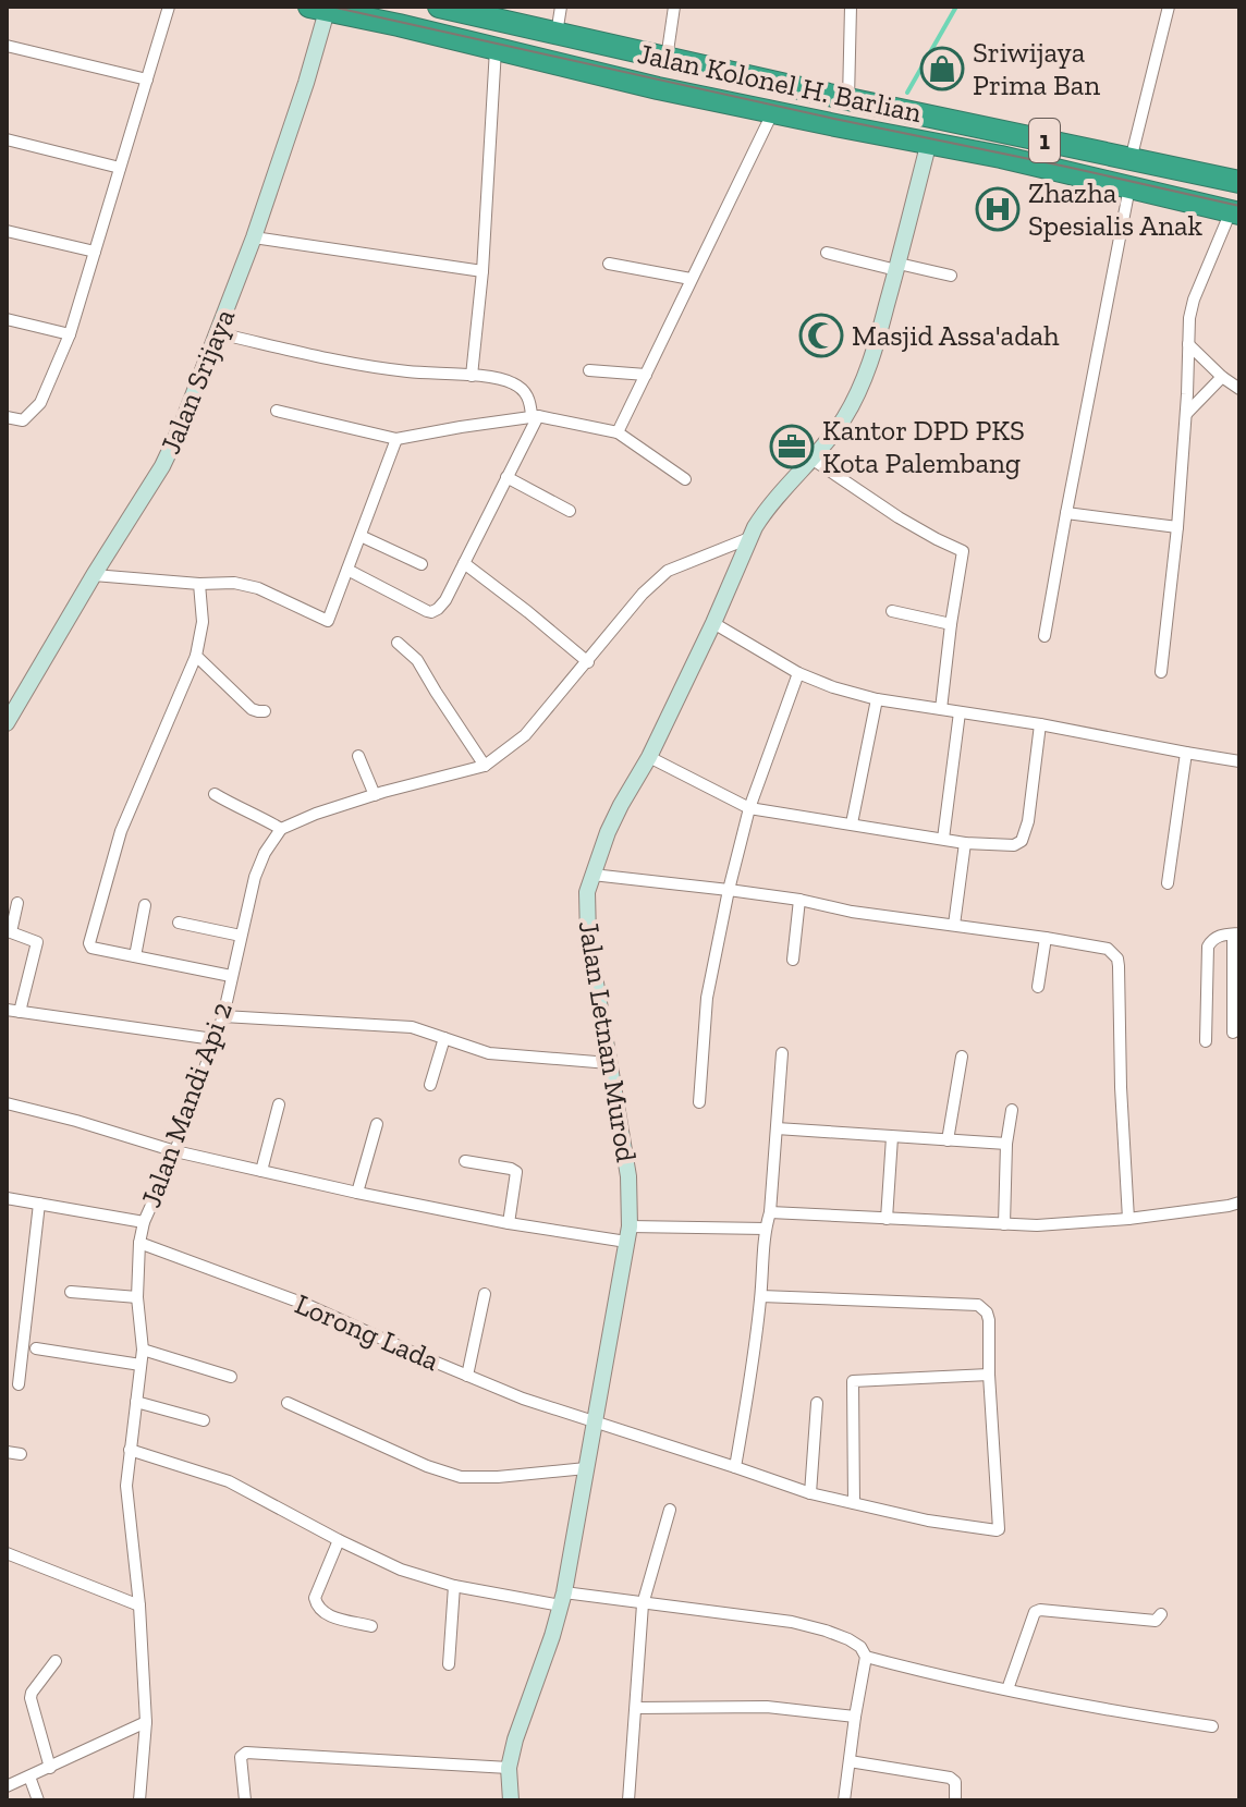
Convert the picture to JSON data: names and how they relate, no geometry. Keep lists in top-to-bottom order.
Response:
{
  "streets": {
    "highway": ["Jalan Kolonel H. Barlian", "1"],
    "street": [
      "Jalan Srijaya",
      "Jalan Letnan Murod",
      "Jalan Mandi Api 2",
      "Lorong Lada"
    ]
  },
  "crossings": [
    ["Jalan Kolonel H. Barlian", "1"],
    ["Jalan Kolonel H. Barlian", "Jalan Srijaya"],
    ["Jalan Kolonel H. Barlian", "Jalan Letnan Murod"],
    ["Jalan Letnan Murod", "Lorong Lada"],
    ["Jalan Mandi Api 2", "Lorong Lada"]
  ],
  "places": {
    "shop": ["Sriwijaya Prima Ban"],
    "hospital": ["Zhazha Spesialis Anak"],
    "mosque": ["Masjid Assa'adah"],
    "office": ["Kantor DPD PKS Kota Palembang"]
  }
}
